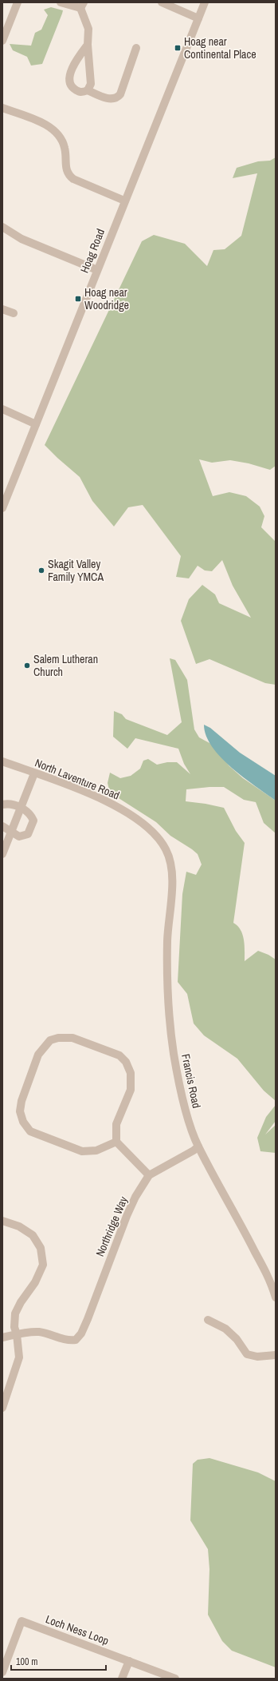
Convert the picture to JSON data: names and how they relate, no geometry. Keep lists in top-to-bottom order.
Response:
{
  "streets": {
    "street": [
      "Hoag Road",
      "North Laventure Road",
      "Francis Road",
      "Northridge Way",
      "Loch Ness Loop"
    ]
  },
  "crossings": [
    ["North Laventure Road", "Francis Road"],
    ["Francis Road", "Northridge Way"]
  ],
  "places": {
    "transit": ["Hoag near Continental Place", "Hoag near Woodridge"],
    "other": ["Skagit Valley Family YMCA", "Salem Lutheran Church"]
  },
  "scale_bar": "100 m"
}
